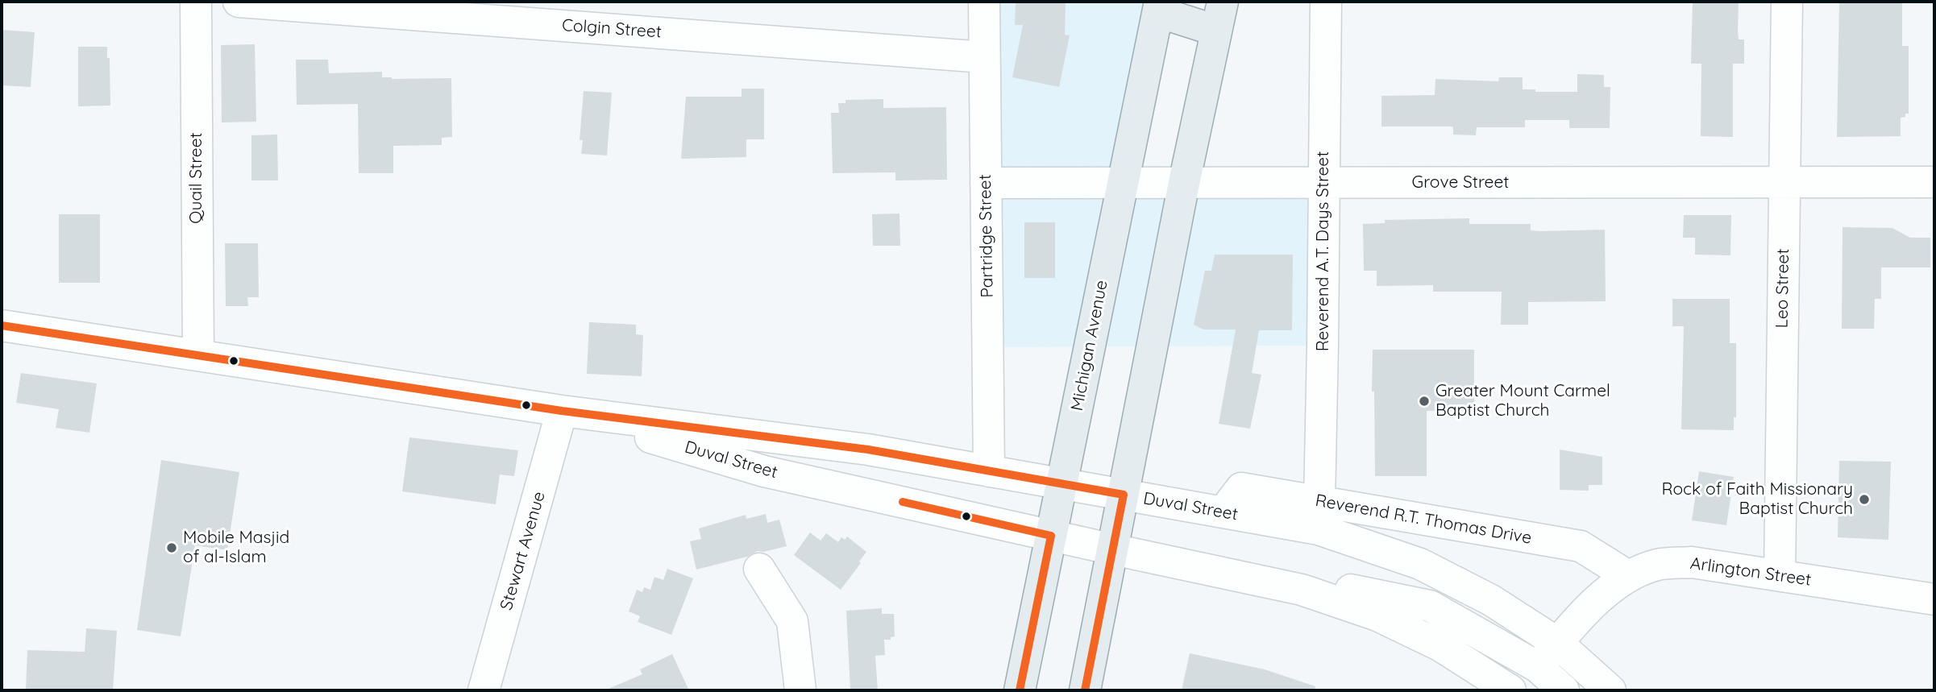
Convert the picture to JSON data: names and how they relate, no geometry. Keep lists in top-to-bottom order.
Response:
{
  "streets": {
    "main road": ["Michigan Avenue"],
    "street": [
      "Colgin Street",
      "Quail Street",
      "Grove Street",
      "Partridge Street",
      "Reverend A.T. Days Street",
      "Leo Street",
      "Duval Street",
      "Reverend R.T. Thomas Drive",
      "Stewart Avenue",
      "Arlington Street"
    ]
  },
  "crossings": [
    ["Colgin Street", "Partridge Street"],
    ["Quail Street", "Duval Street"],
    ["Grove Street", "Partridge Street"],
    ["Grove Street", "Reverend A.T. Days Street"],
    ["Grove Street", "Leo Street"],
    ["Grove Street", "Michigan Avenue"],
    ["Partridge Street", "Duval Street"],
    ["Reverend A.T. Days Street", "Reverend R.T. Thomas Drive"],
    ["Leo Street", "Arlington Street"],
    ["Michigan Avenue", "Duval Street"],
    ["Duval Street", "Reverend R.T. Thomas Drive"],
    ["Duval Street", "Stewart Avenue"],
    ["Duval Street", "Arlington Street"],
    ["Reverend R.T. Thomas Drive", "Arlington Street"]
  ],
  "places": ["Greater Mount Carmel Baptist Church", "Rock of Faith Missionary Baptist Church", "Mobile Masjid of al-Islam"]
}
